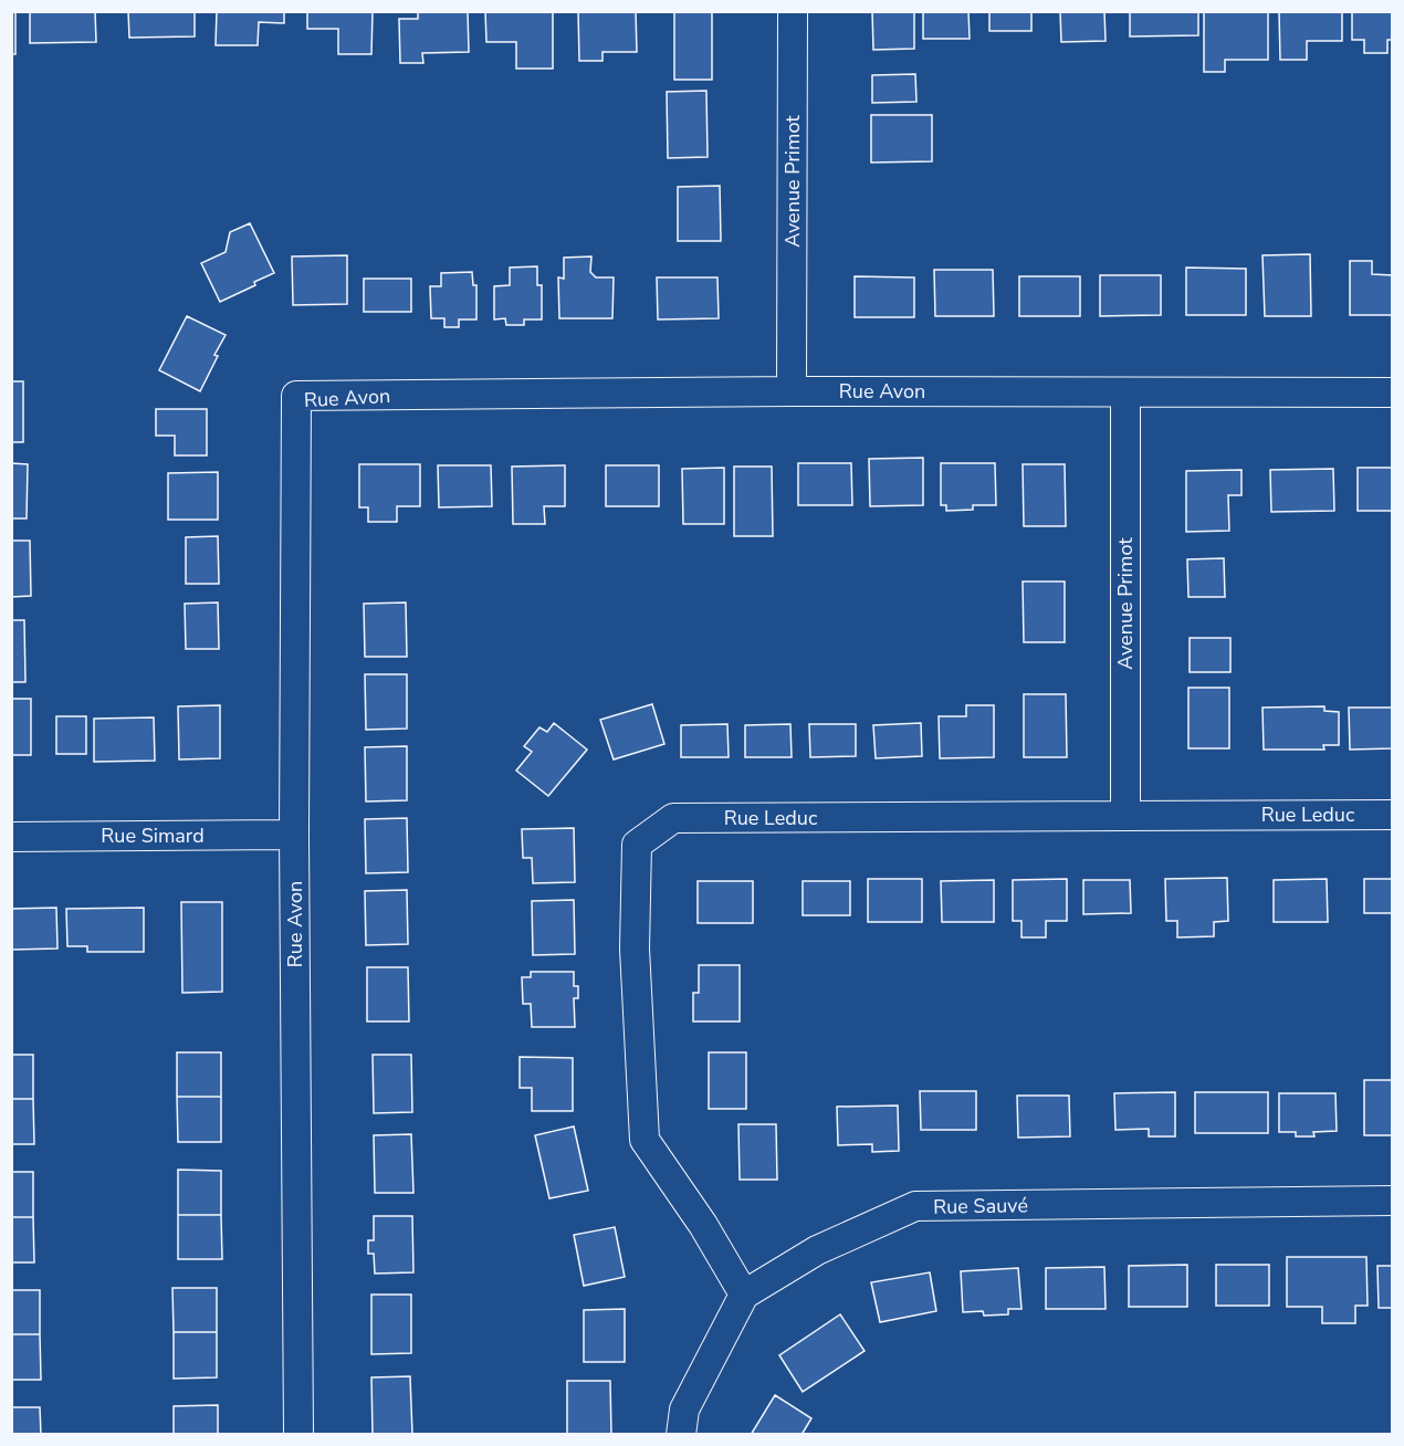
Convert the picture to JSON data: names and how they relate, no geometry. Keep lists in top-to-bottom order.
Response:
{
  "streets": {
    "street": [
      "Avenue Primot",
      "Rue Avon",
      "Rue Leduc",
      "Rue Simard",
      "Rue Sauvé"
    ]
  },
  "crossings": [
    ["Avenue Primot", "Rue Avon"],
    ["Avenue Primot", "Rue Leduc"],
    ["Rue Avon", "Rue Simard"],
    ["Rue Leduc", "Rue Sauvé"]
  ]
}
